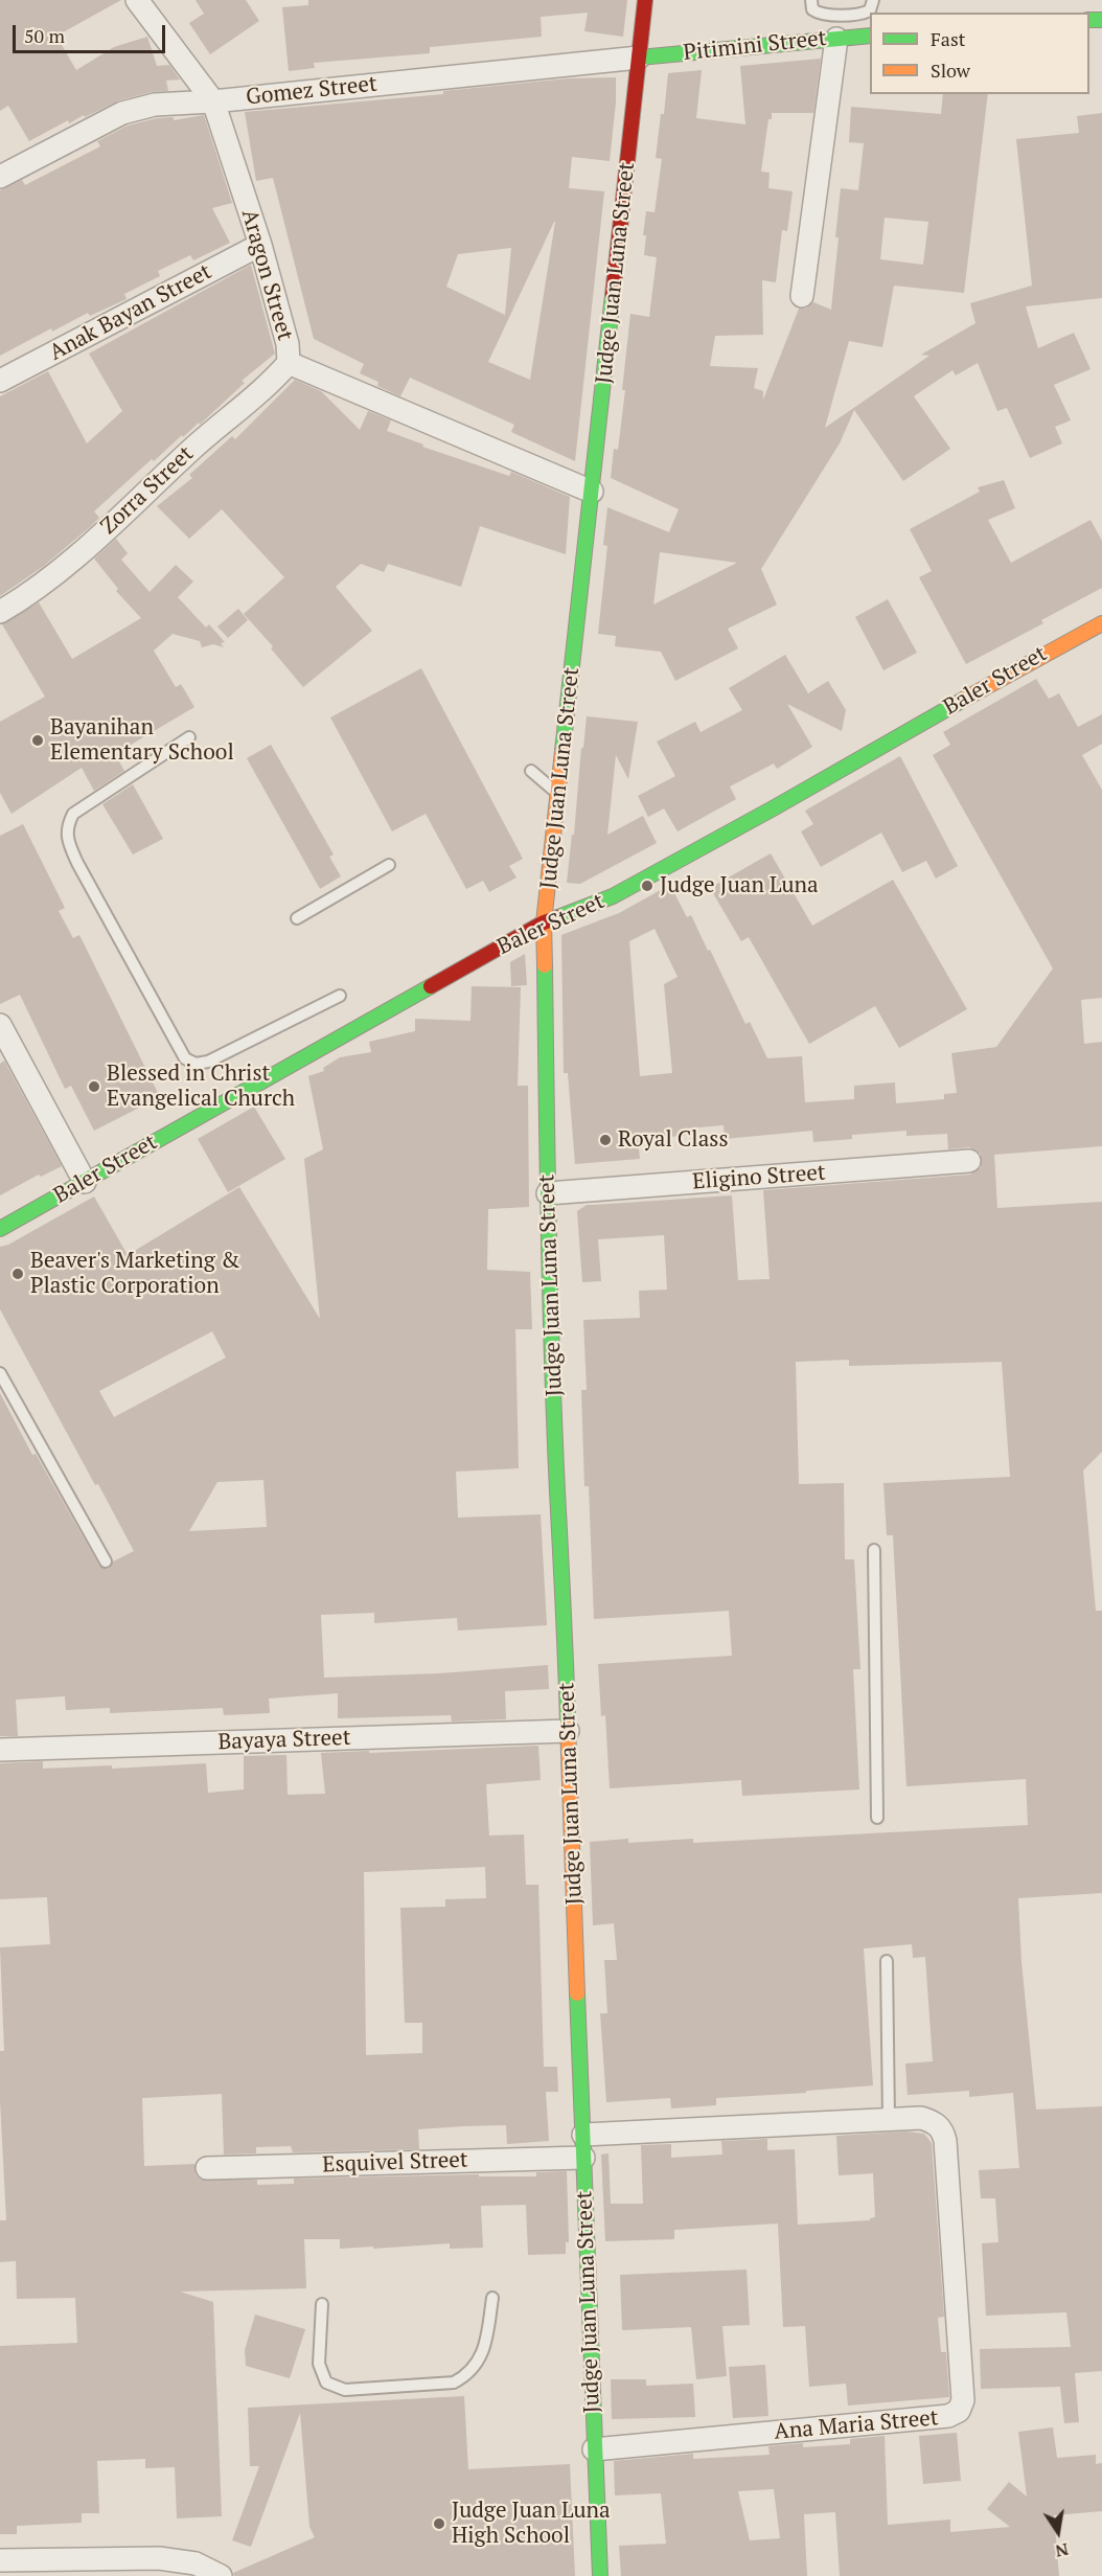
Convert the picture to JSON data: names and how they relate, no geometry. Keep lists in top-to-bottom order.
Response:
{
  "streets": {
    "street": [
      "Pitimini Street",
      "Gomez Street",
      "Judge Juan Luna Street",
      "Aragon Street",
      "Anak Bayan Street",
      "Zorra Street",
      "Baler Street",
      "Eligino Street",
      "Bayaya Street",
      "Esquivel Street",
      "Ana Maria Street"
    ]
  },
  "crossings": [
    ["Pitimini Street", "Gomez Street"],
    ["Pitimini Street", "Judge Juan Luna Street"],
    ["Gomez Street", "Judge Juan Luna Street"],
    ["Gomez Street", "Aragon Street"],
    ["Judge Juan Luna Street", "Aragon Street"],
    ["Judge Juan Luna Street", "Baler Street"],
    ["Judge Juan Luna Street", "Eligino Street"],
    ["Judge Juan Luna Street", "Bayaya Street"],
    ["Judge Juan Luna Street", "Esquivel Street"],
    ["Judge Juan Luna Street", "Ana Maria Street"],
    ["Aragon Street", "Anak Bayan Street"],
    ["Aragon Street", "Zorra Street"]
  ],
  "places": [
    "Bayanihan Elementary School",
    "Judge Juan Luna",
    "Blessed in Christ Evangelical Church",
    "Royal Class",
    "Beaver's Marketing & Plastic Corporation",
    "Judge Juan Luna High School"
  ],
  "legend": ["Fast", "Slow"],
  "scale_bar": "50 m",
  "north": "bottom"
}
